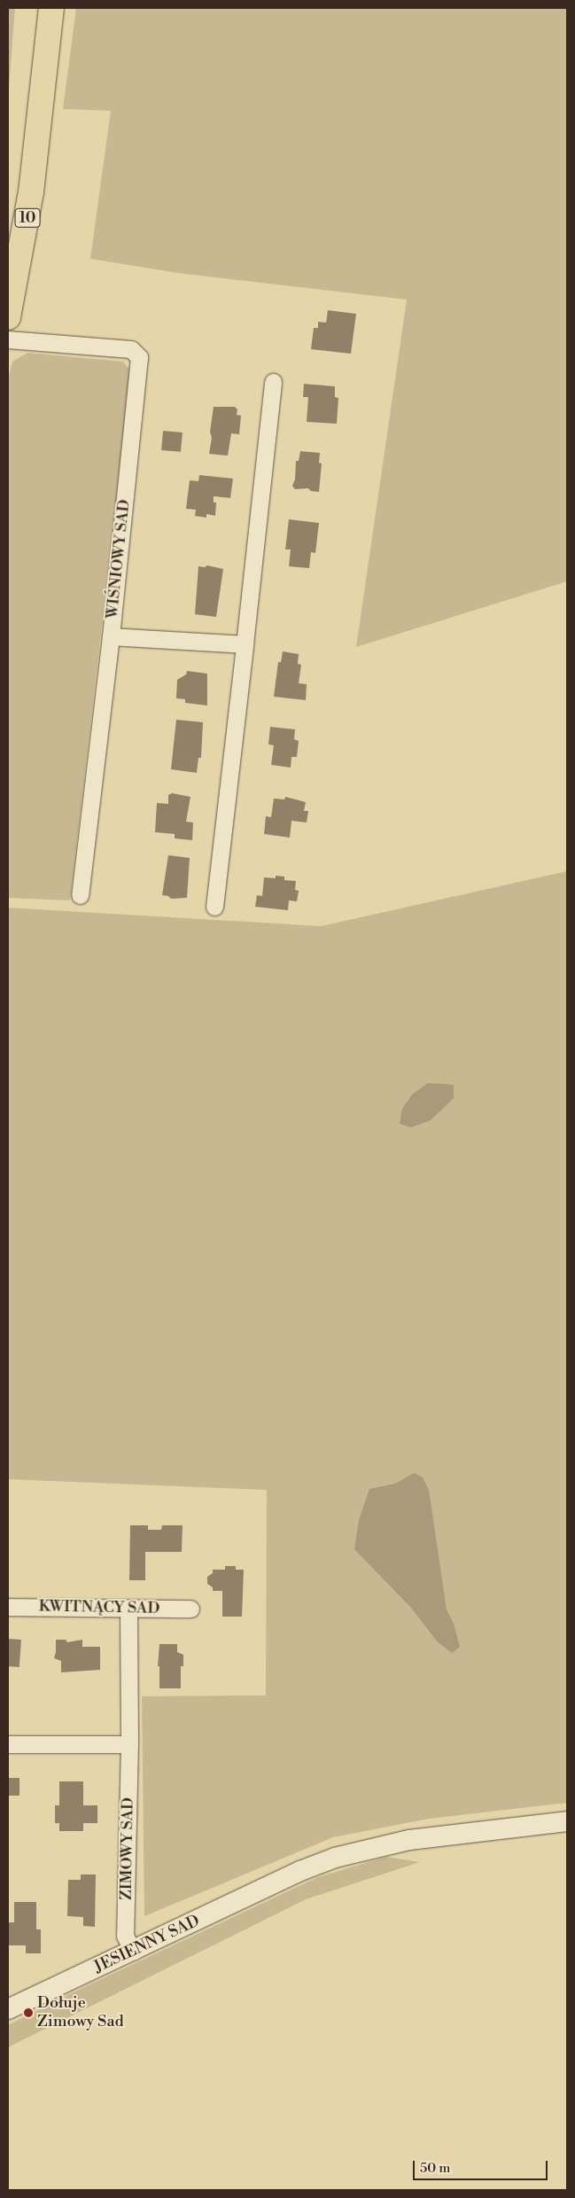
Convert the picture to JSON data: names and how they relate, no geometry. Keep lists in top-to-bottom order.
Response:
{
  "streets": {
    "main road": ["10"],
    "street": [
      "WIŚNIOWY SAD",
      "KWITNĄCY SAD",
      "ZIMOWY SAD",
      "JESIENNY SAD"
    ]
  },
  "crossings": [
    ["KWITNĄCY SAD", "ZIMOWY SAD"],
    ["ZIMOWY SAD", "JESIENNY SAD"]
  ],
  "places": ["Dołuje Zimowy Sad"],
  "scale_bar": "50 m"
}
